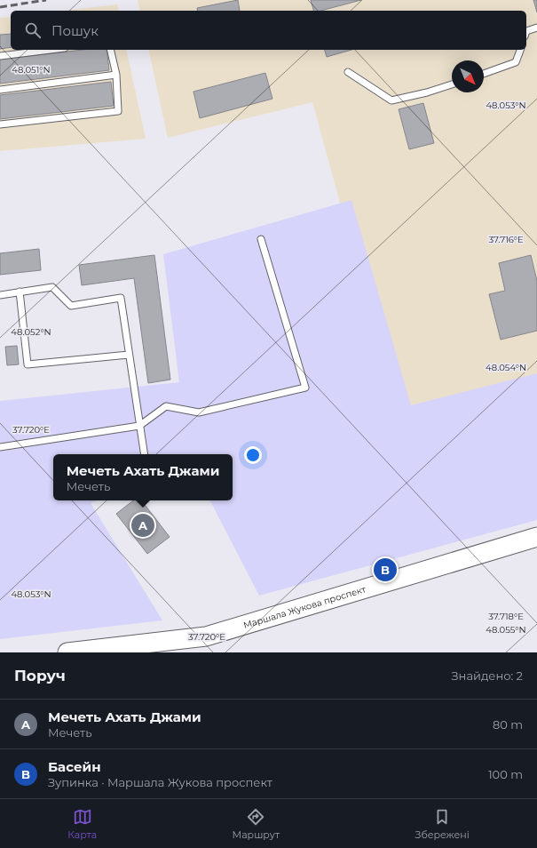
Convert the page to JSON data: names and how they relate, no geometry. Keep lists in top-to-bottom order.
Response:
{
  "streets": {
    "street": ["Маршала Жукова проспект"]
  },
  "north": "bottom right",
  "page": {
    "search": "Пошук",
    "popup": ["Мечеть Ахать Джами", "Мечеть"],
    "pins": ["A", "B"],
    "heading": ["Поруч", "Знайдено: 2"],
    "list": [
      {
        "mark": "A",
        "name": "Мечеть Ахать Джами",
        "note": "Мечеть",
        "value": "80 m"
      },
      {
        "mark": "B",
        "name": "Басейн",
        "note": "Зупинка · Маршала Жукова проспект",
        "value": "100 m"
      }
    ],
    "nav": ["Карта", "Маршрут", "Збережені"]
  },
  "coordinates": [
    "48.051°N",
    "48.053°N",
    "37.716°E",
    "48.052°N",
    "48.054°N",
    "37.720°E",
    "37.718°E",
    "48.055°N"
  ]
}
